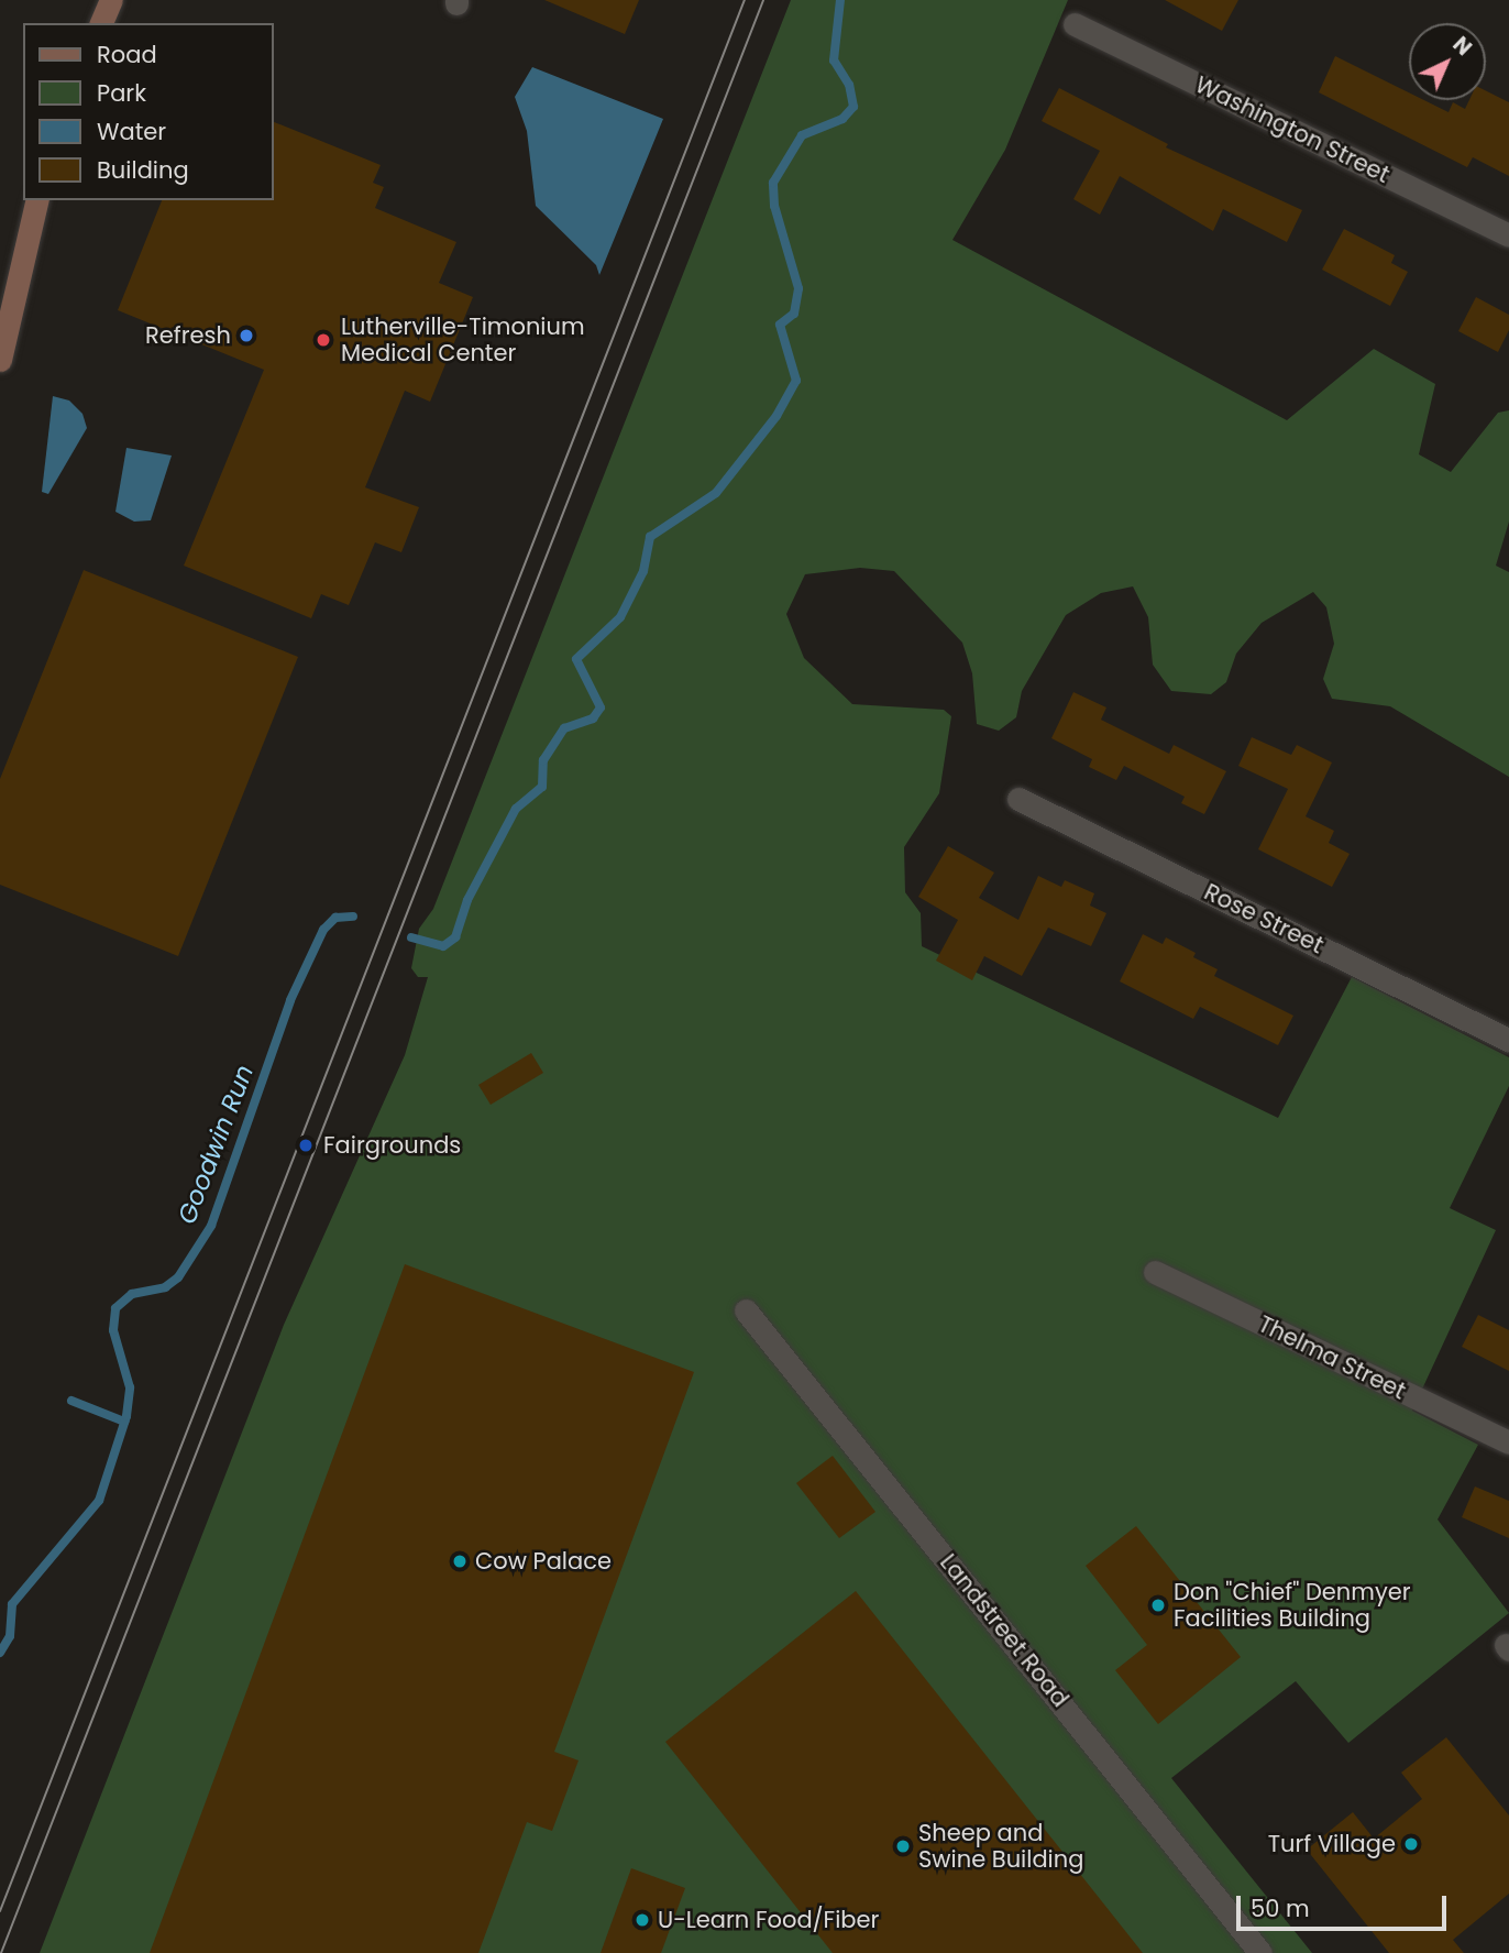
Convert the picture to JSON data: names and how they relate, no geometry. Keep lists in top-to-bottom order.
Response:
{
  "streets": {
    "street": [
      "Washington Street",
      "Rose Street",
      "Thelma Street",
      "Landstreet Road"
    ]
  },
  "water": ["Goodwin Run"],
  "places": [
    "Refresh",
    "Lutherville-Timonium Medical Center",
    "Fairgrounds",
    "Cow Palace",
    "Don \"Chief\" Denmyer Facilities Building",
    "Turf Village",
    "Sheep and Swine Building",
    "U-Learn Food/Fiber"
  ],
  "legend": [
    "Road",
    "Park",
    "Water",
    "Building"
  ],
  "scale_bar": "50 m",
  "north": "top right"
}
